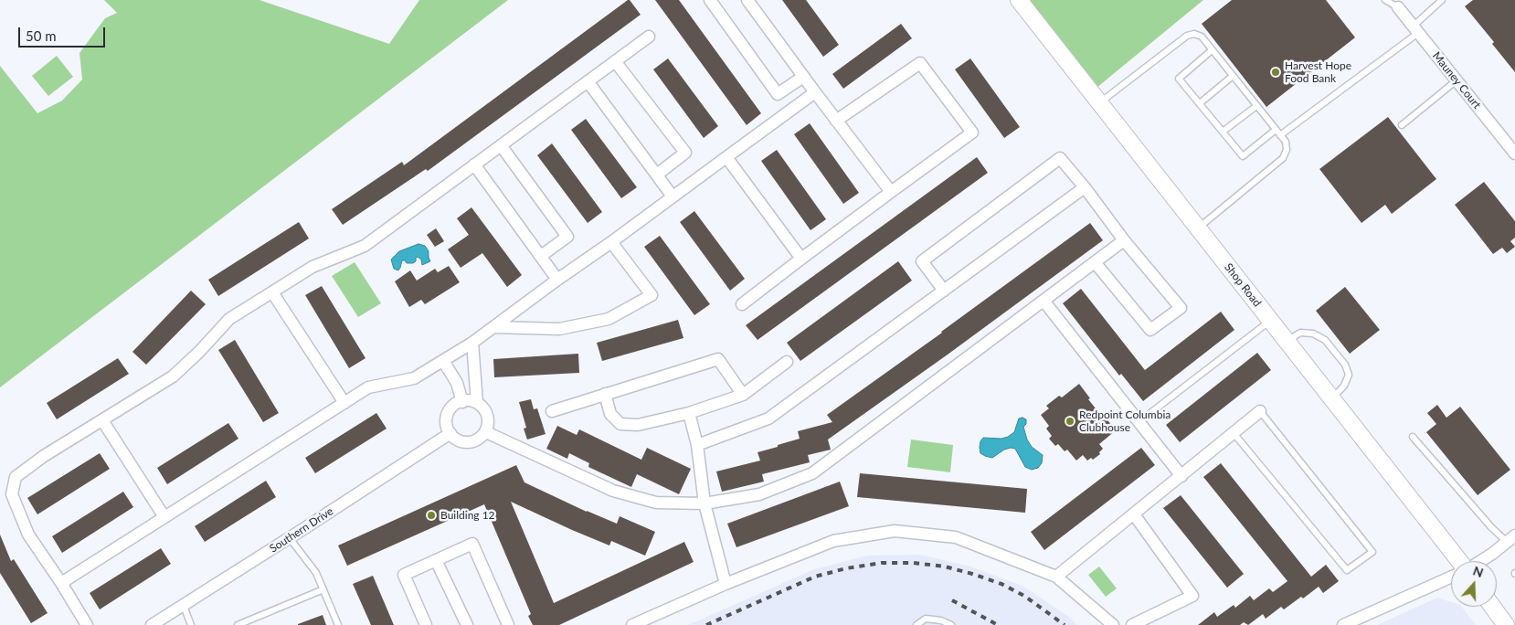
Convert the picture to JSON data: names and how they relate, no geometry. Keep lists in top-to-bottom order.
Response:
{
  "streets": {
    "street": ["Mauney Court", "Shop Road", "Southern Drive"]
  },
  "places": ["Harvest Hope Food Bank", "Redpoint Columbia Clubhouse", "Building 12"],
  "scale_bar": "50 m",
  "north": "top"
}
